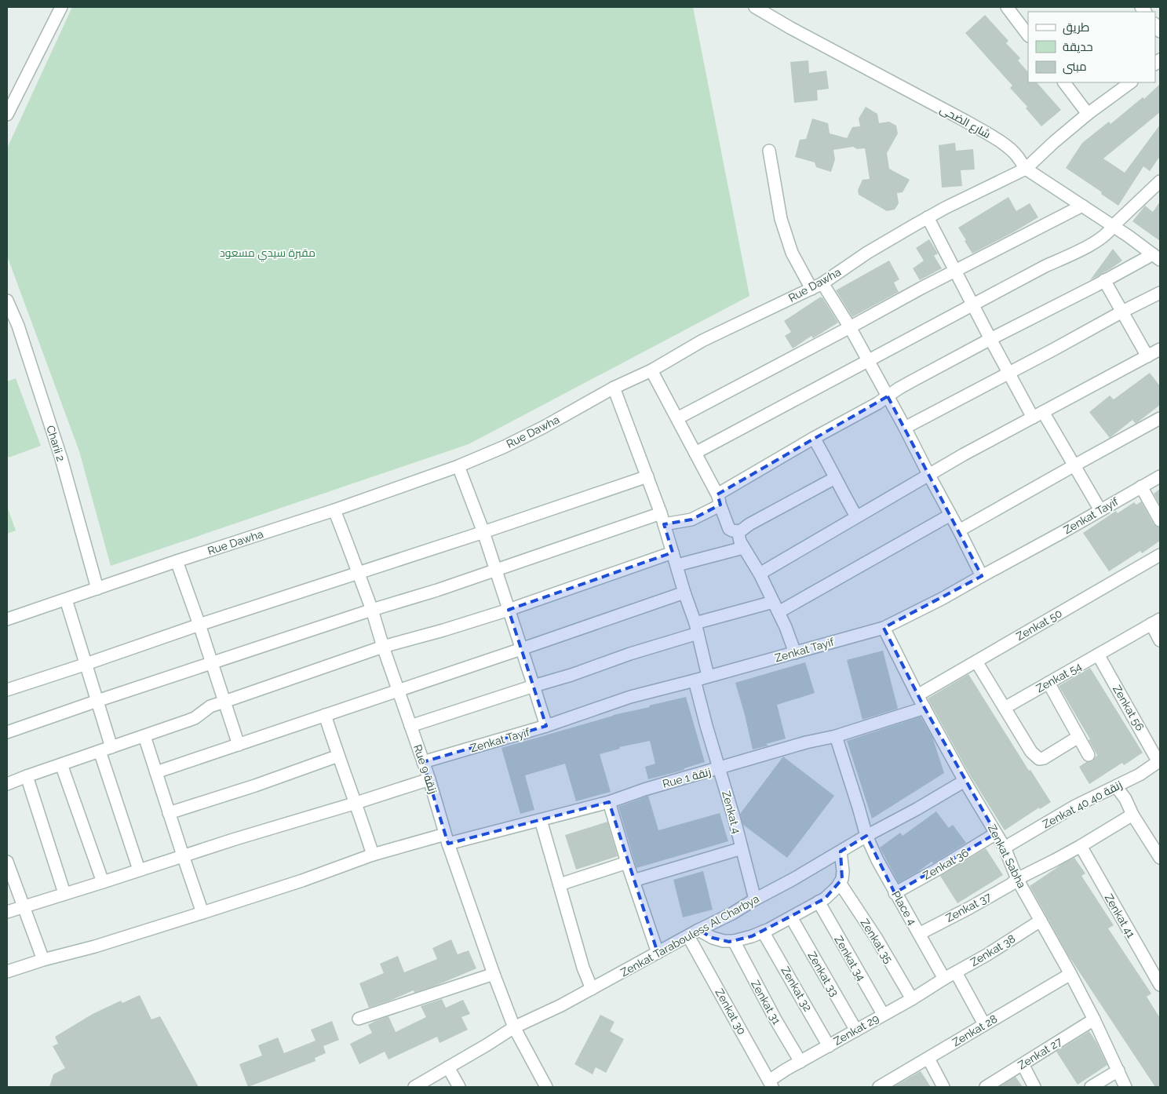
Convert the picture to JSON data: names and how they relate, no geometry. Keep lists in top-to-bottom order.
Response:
{
  "streets": {
    "street": [
      "شارع الضحى",
      "Rue Dawha",
      "Charii 2",
      "Zenkat Tayif",
      "Zenkat 50",
      "Zenkat 54",
      "Zenkat 56",
      "Rue 9 زنقة",
      "Rue 1 زنقة",
      "Zenkat 40 زنقة 40",
      "Zenkat 4",
      "Zenkat Sabha",
      "Zenkat 36",
      "Zenkat 37",
      "Place 4",
      "Zenkat 41",
      "Zenkat Tarabouless Al Charbya",
      "Zenkat 35",
      "Zenkat 38",
      "Zenkat 34",
      "Zenkat 33",
      "Zenkat 32",
      "Zenkat 31",
      "Zenkat 30",
      "Zenkat 29",
      "Zenkat 28",
      "Zenkat 27"
    ]
  },
  "crossings": [
    ["شارع الضحى", "Rue Dawha"],
    ["Rue Dawha", "Charii 2"],
    ["Rue Dawha", "Rue 9 زنقة"],
    ["Zenkat Tayif", "Rue 9 زنقة"],
    ["Zenkat Tayif", "Zenkat 4"],
    ["Zenkat Tayif", "Zenkat Sabha"],
    ["Zenkat 50", "Zenkat Sabha"],
    ["Zenkat 54", "Zenkat 56"],
    ["Zenkat 56", "Zenkat 40 زنقة 40"],
    ["Rue 9 زنقة", "Rue 1 زنقة"],
    ["Rue 9 زنقة", "Zenkat Tarabouless Al Charbya"],
    ["Rue 1 زنقة", "Zenkat 4"],
    ["Rue 1 زنقة", "Zenkat Sabha"],
    ["Rue 1 زنقة", "Place 4"],
    ["Zenkat 40 زنقة 40", "Zenkat Sabha"],
    ["Zenkat 4", "Zenkat Tarabouless Al Charbya"],
    ["Zenkat Sabha", "Zenkat 36"],
    ["Zenkat Sabha", "Zenkat 37"],
    ["Zenkat Sabha", "Zenkat Tarabouless Al Charbya"],
    ["Zenkat Sabha", "Zenkat 38"],
    ["Zenkat Sabha", "Zenkat 28"],
    ["Zenkat Sabha", "Zenkat 27"],
    ["Zenkat 36", "Place 4"],
    ["Zenkat 37", "Place 4"],
    ["Zenkat 37", "Zenkat 41"],
    ["Place 4", "Zenkat Tarabouless Al Charbya"],
    ["Place 4", "Zenkat 38"],
    ["Place 4", "Zenkat 29"],
    ["Zenkat Tarabouless Al Charbya", "Zenkat 30"],
    ["Zenkat 35", "Zenkat 29"],
    ["Zenkat 38", "Zenkat 29"],
    ["Zenkat 34", "Zenkat 29"],
    ["Zenkat 33", "Zenkat 29"],
    ["Zenkat 32", "Zenkat 29"],
    ["Zenkat 31", "Zenkat 29"],
    ["Zenkat 30", "Zenkat 29"]
  ],
  "parks": ["مقبرة سيدي مسعود"],
  "legend": ["طريق", "حديقة", "مبنى"]
}
